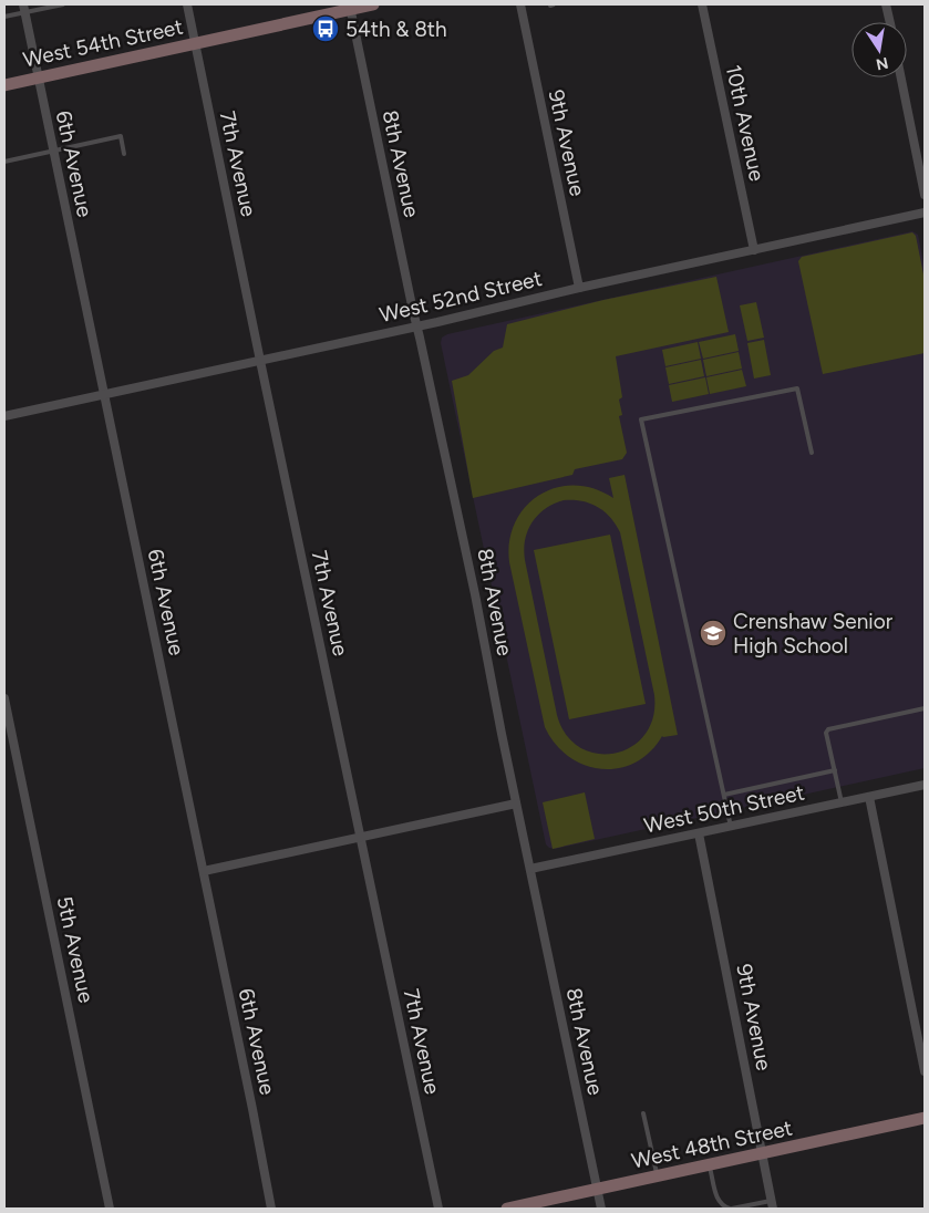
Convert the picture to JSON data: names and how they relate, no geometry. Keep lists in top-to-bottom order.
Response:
{
  "streets": {
    "street": [
      "West 54th Street",
      "10th Avenue",
      "9th Avenue",
      "6th Avenue",
      "7th Avenue",
      "8th Avenue",
      "West 52nd Street",
      "West 50th Street",
      "5th Avenue",
      "West 48th Street"
    ]
  },
  "crossings": [
    ["West 54th Street", "6th Avenue"],
    ["West 54th Street", "7th Avenue"],
    ["West 54th Street", "8th Avenue"],
    ["10th Avenue", "West 52nd Street"],
    ["9th Avenue", "West 52nd Street"],
    ["9th Avenue", "West 50th Street"],
    ["9th Avenue", "West 48th Street"],
    ["6th Avenue", "West 52nd Street"],
    ["7th Avenue", "West 52nd Street"],
    ["8th Avenue", "West 52nd Street"],
    ["8th Avenue", "West 50th Street"],
    ["8th Avenue", "West 48th Street"]
  ],
  "places": {
    "bus stop": ["54th & 8th"],
    "school or university": ["Crenshaw Senior High School"]
  },
  "north": "bottom"
}
